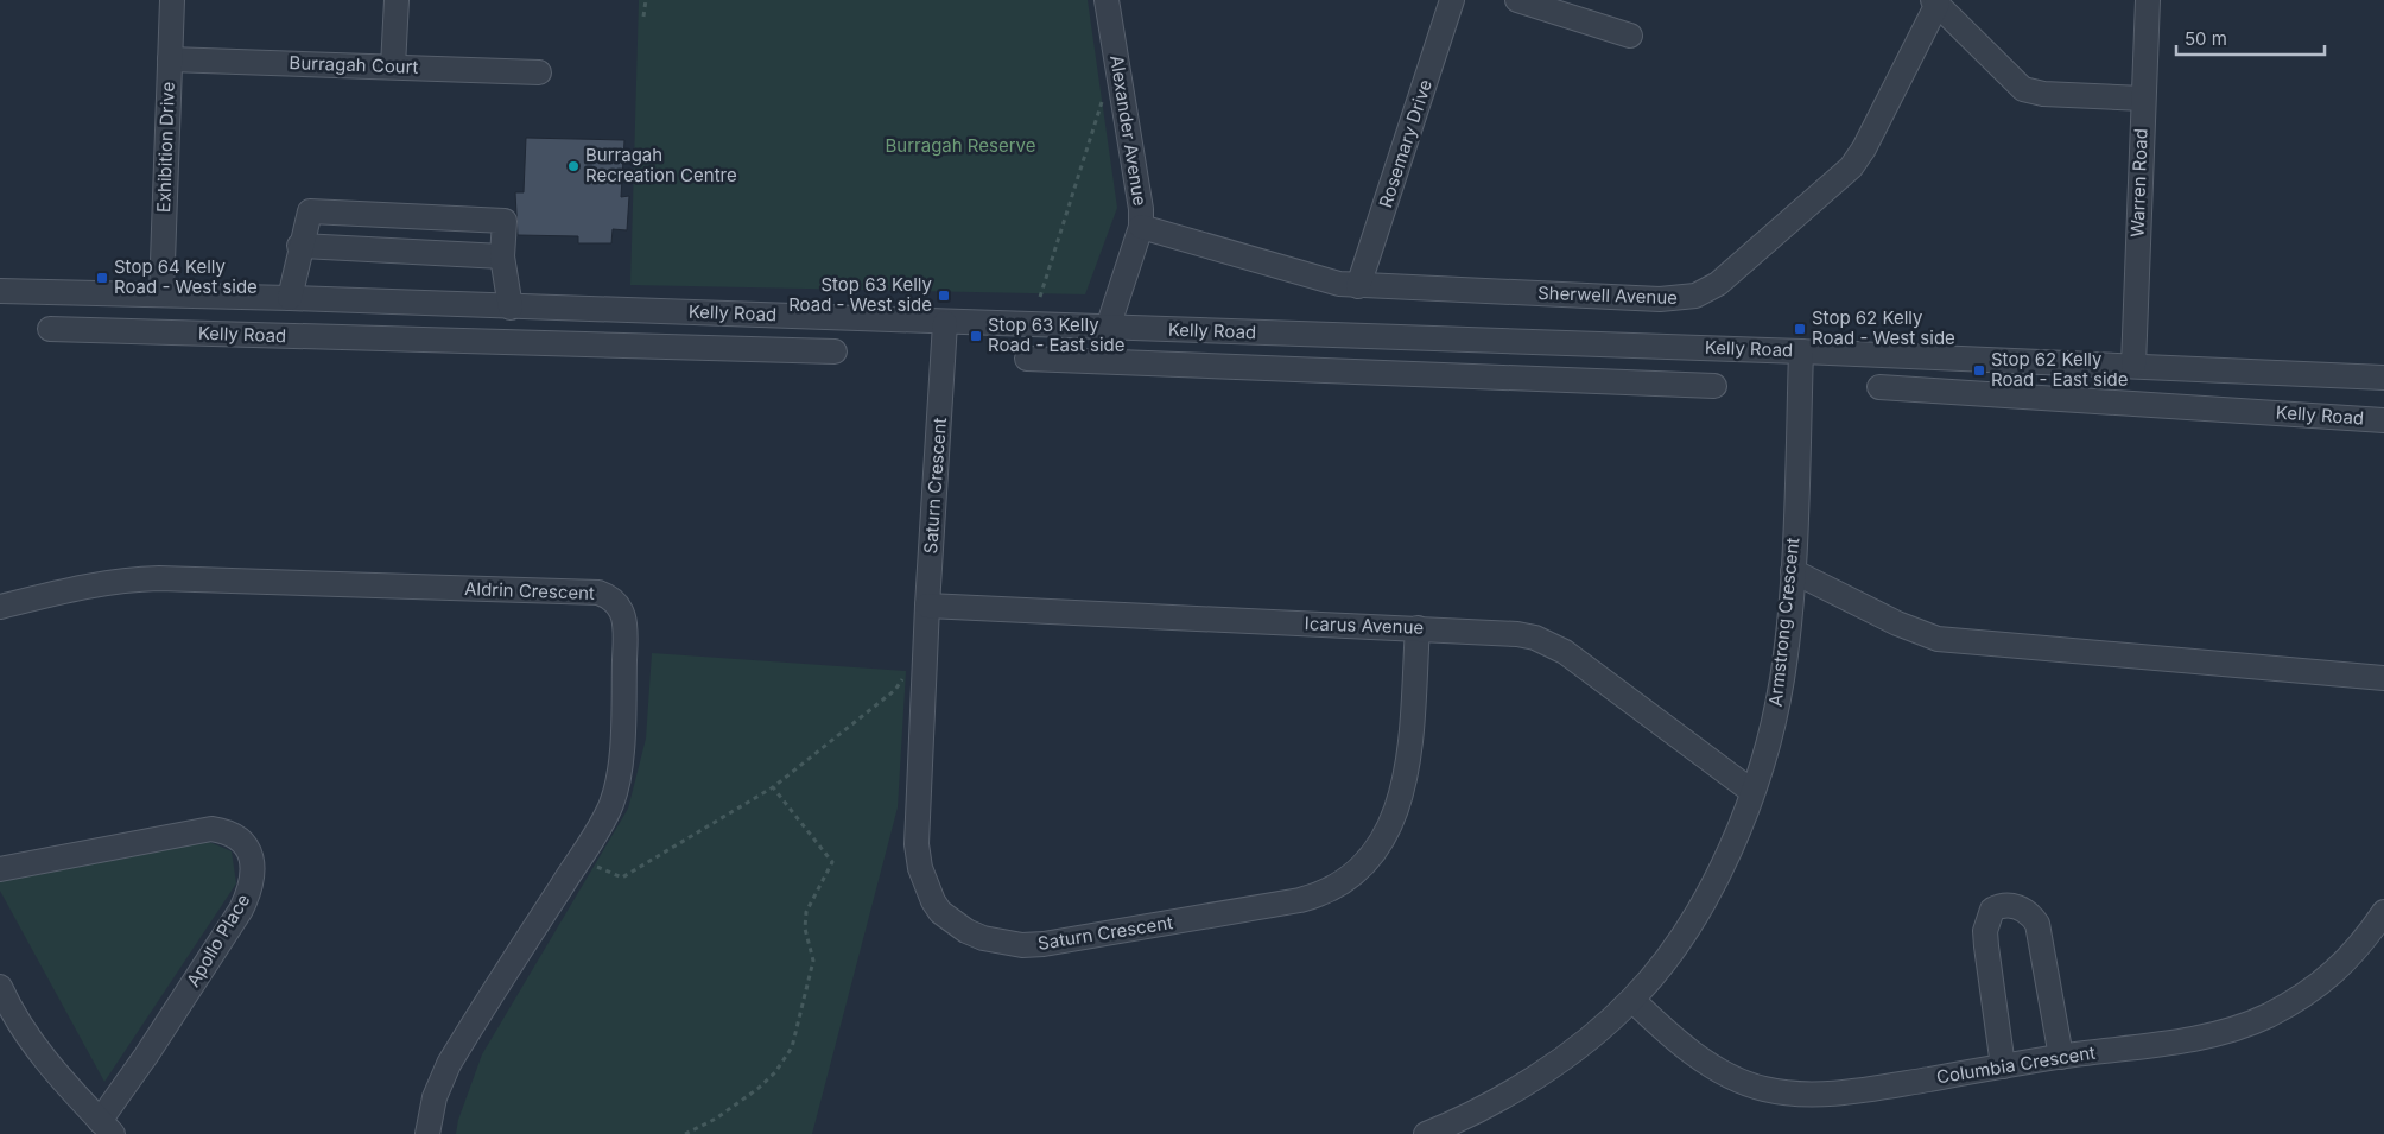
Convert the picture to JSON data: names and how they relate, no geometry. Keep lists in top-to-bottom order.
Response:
{
  "streets": {
    "street": [
      "Burragah Court",
      "Alexander Avenue",
      "Rosemary Drive",
      "Exhibition Drive",
      "Warren Road",
      "Sherwell Avenue",
      "Kelly Road",
      "Saturn Crescent",
      "Aldrin Crescent",
      "Armstrong Crescent",
      "Icarus Avenue",
      "Apollo Place",
      "Columbia Crescent"
    ]
  },
  "crossings": [
    ["Burragah Court", "Exhibition Drive"],
    ["Alexander Avenue", "Sherwell Avenue"],
    ["Alexander Avenue", "Kelly Road"],
    ["Rosemary Drive", "Sherwell Avenue"],
    ["Exhibition Drive", "Kelly Road"],
    ["Warren Road", "Kelly Road"],
    ["Kelly Road", "Saturn Crescent"],
    ["Kelly Road", "Armstrong Crescent"],
    ["Saturn Crescent", "Icarus Avenue"],
    ["Armstrong Crescent", "Icarus Avenue"],
    ["Armstrong Crescent", "Columbia Crescent"]
  ],
  "parks": ["Burragah Reserve"],
  "places": {
    "other": ["Burragah Recreation Centre"],
    "transit": [
      "Stop 64 Kelly Road - West side",
      "Stop 63 Kelly Road - West side",
      "Stop 62 Kelly Road - West side",
      "Stop 63 Kelly Road - East side",
      "Stop 62 Kelly Road - East side"
    ]
  },
  "scale_bar": "50 m"
}
